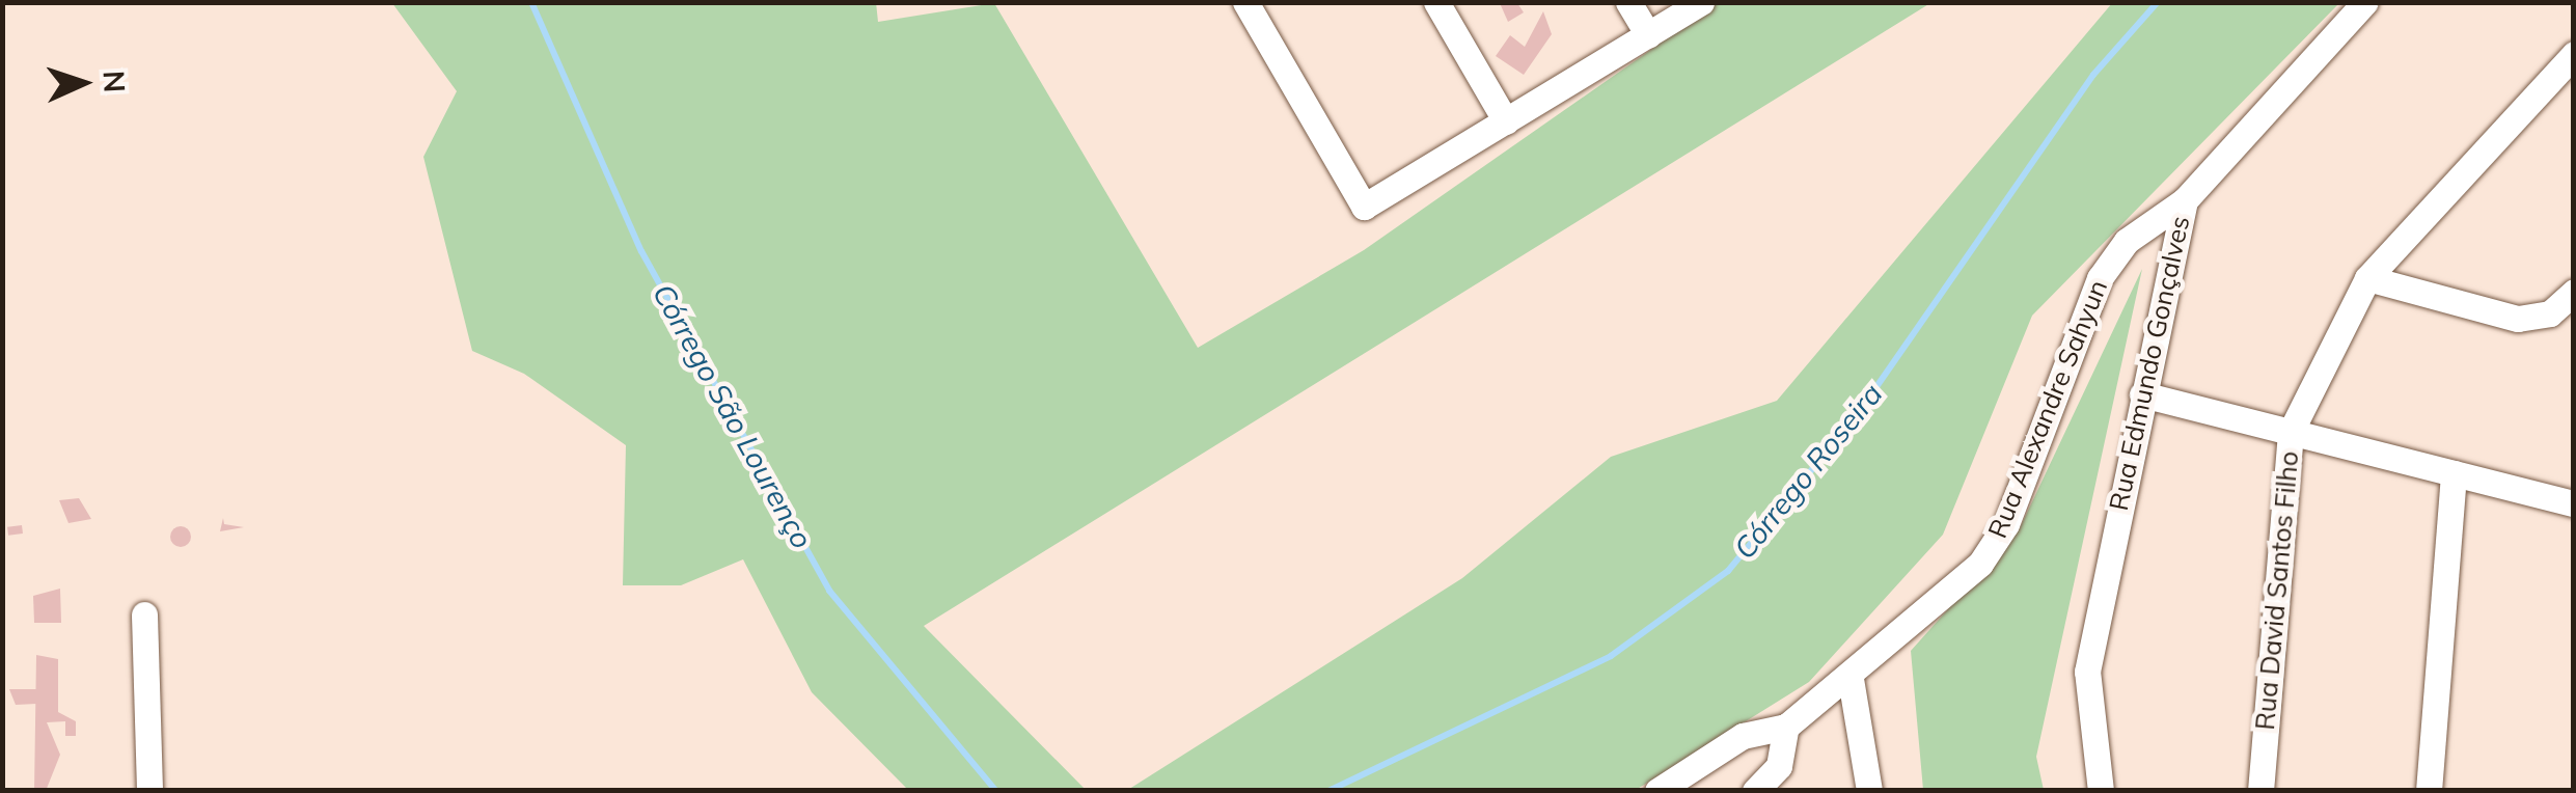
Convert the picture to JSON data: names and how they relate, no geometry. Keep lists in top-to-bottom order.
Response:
{
  "streets": {
    "street": ["Rua Edmundo Gonçalves", "Rua Alexandre Sahyun", "Rua David Santos Filho"]
  },
  "crossings": [
    ["Rua Edmundo Gonçalves", "Rua Alexandre Sahyun"]
  ],
  "water": ["Córrego São Lourenço", "Córrego Roseira"],
  "north": "right"
}
